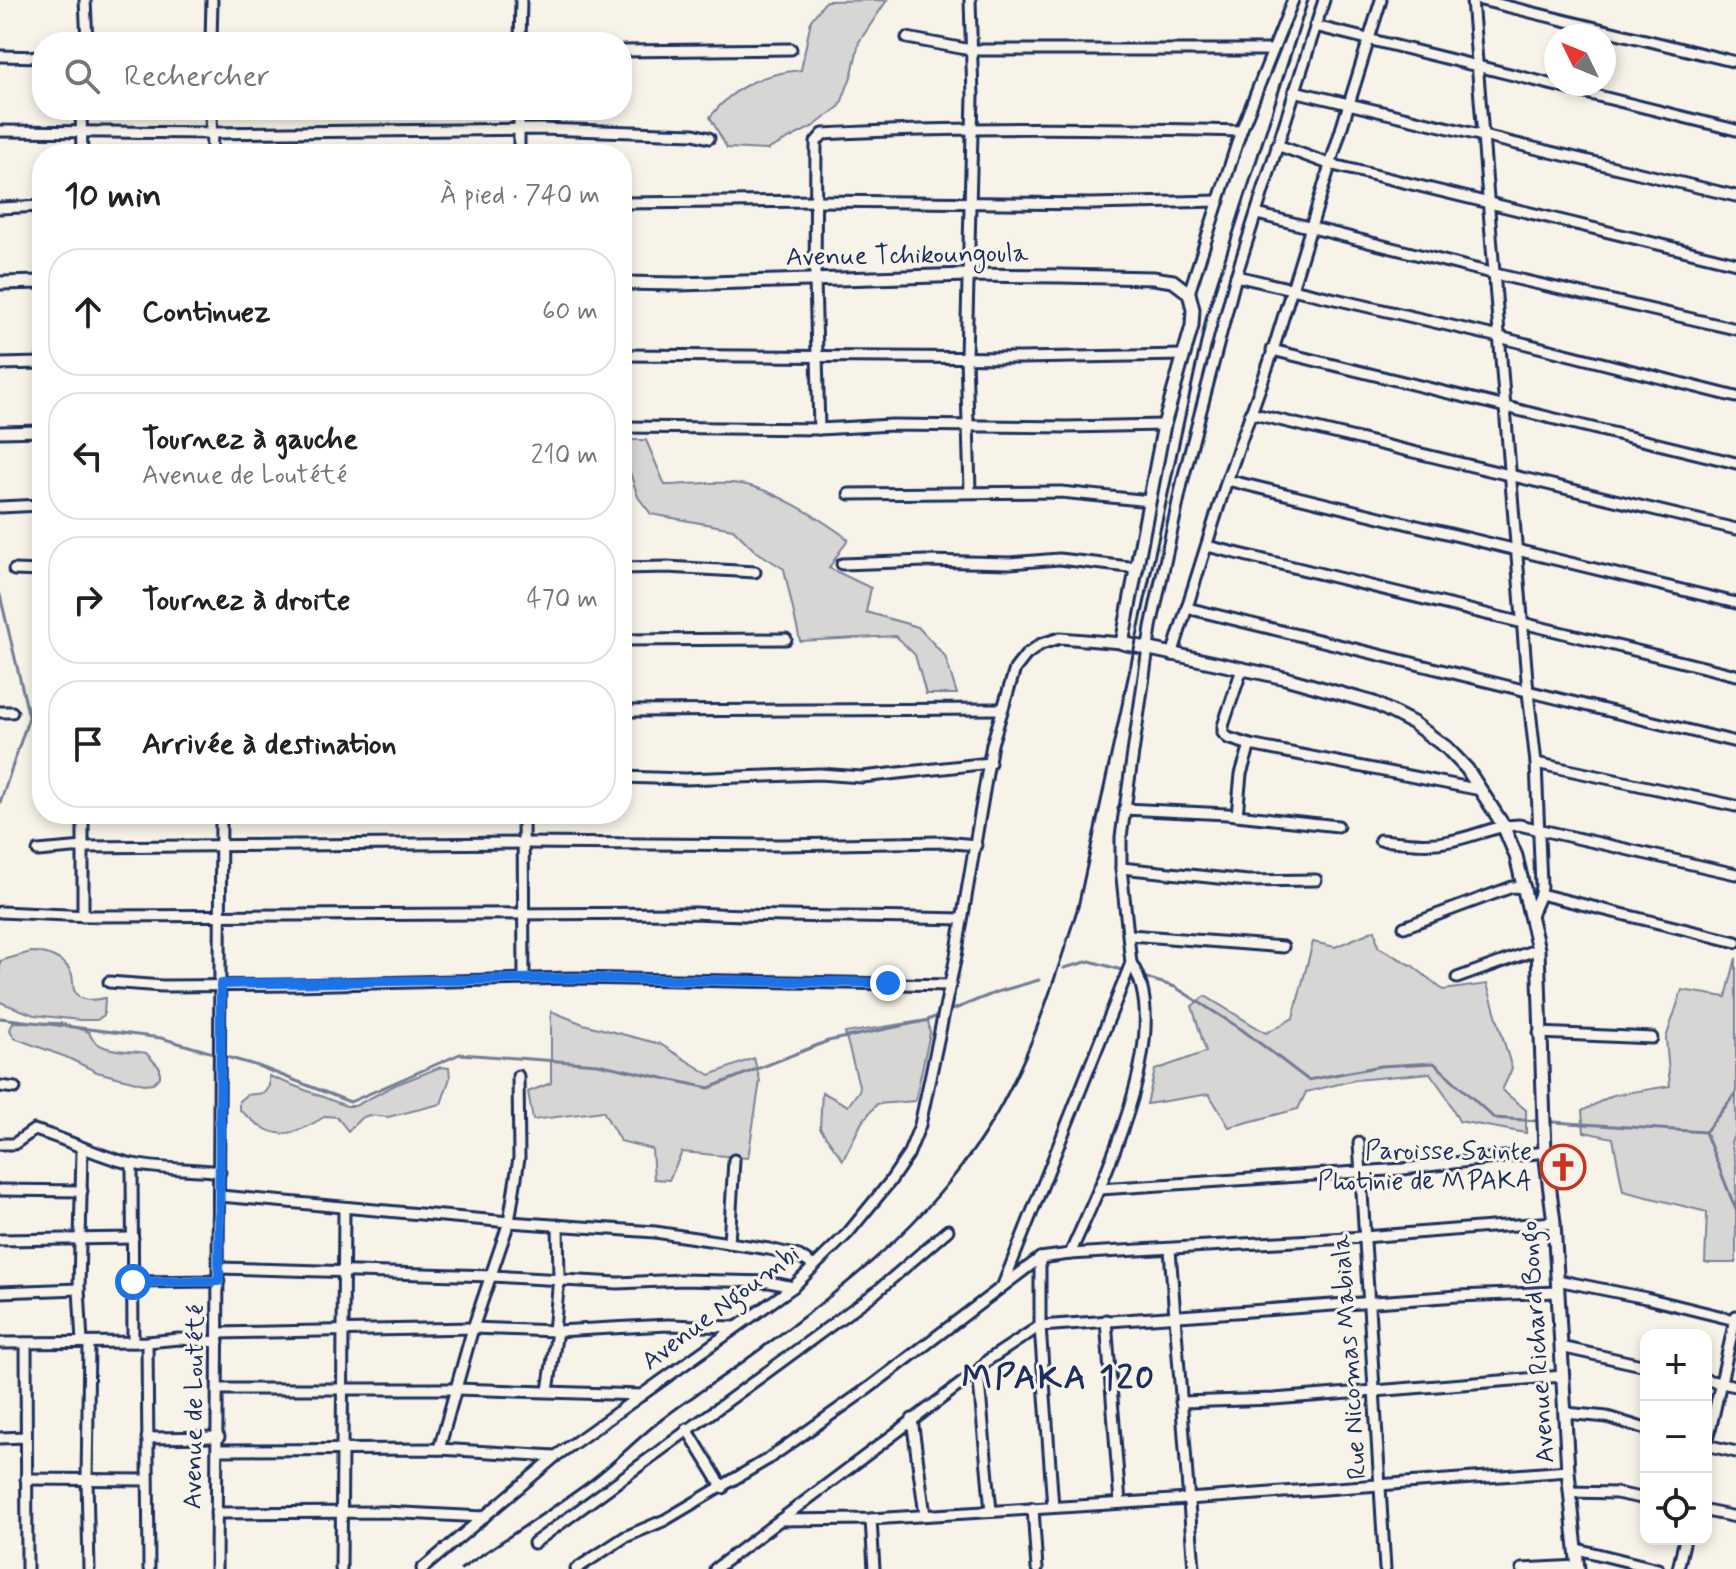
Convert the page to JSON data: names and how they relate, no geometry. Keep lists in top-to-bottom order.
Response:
{
  "streets": {
    "street": [
      "Avenue Tchikoungoula",
      "Avenue Ngoumbi",
      "Avenue Richard Bongo",
      "Rue Nicomas Mabiala",
      "Avenue de Loutété"
    ]
  },
  "crossings": [
    ["Avenue Ngoumbi", "Avenue Richard Bongo"]
  ],
  "districts": ["MPAKA 120"],
  "places": {
    "church": ["Paroisse Sainte Photinie de MPAKA"]
  },
  "north": "top left",
  "page": {
    "search": "Rechercher",
    "heading": ["10 min", "À pied · 740 m"],
    "list": [
      ["Continuez", "60 m"],
      ["Tournez à gauche", "Avenue de Loutété", "210 m"],
      ["Tournez à droite", "470 m"],
      "Arrivée à destination"
    ],
    "map_buttons": ["+", "−"]
  }
}
